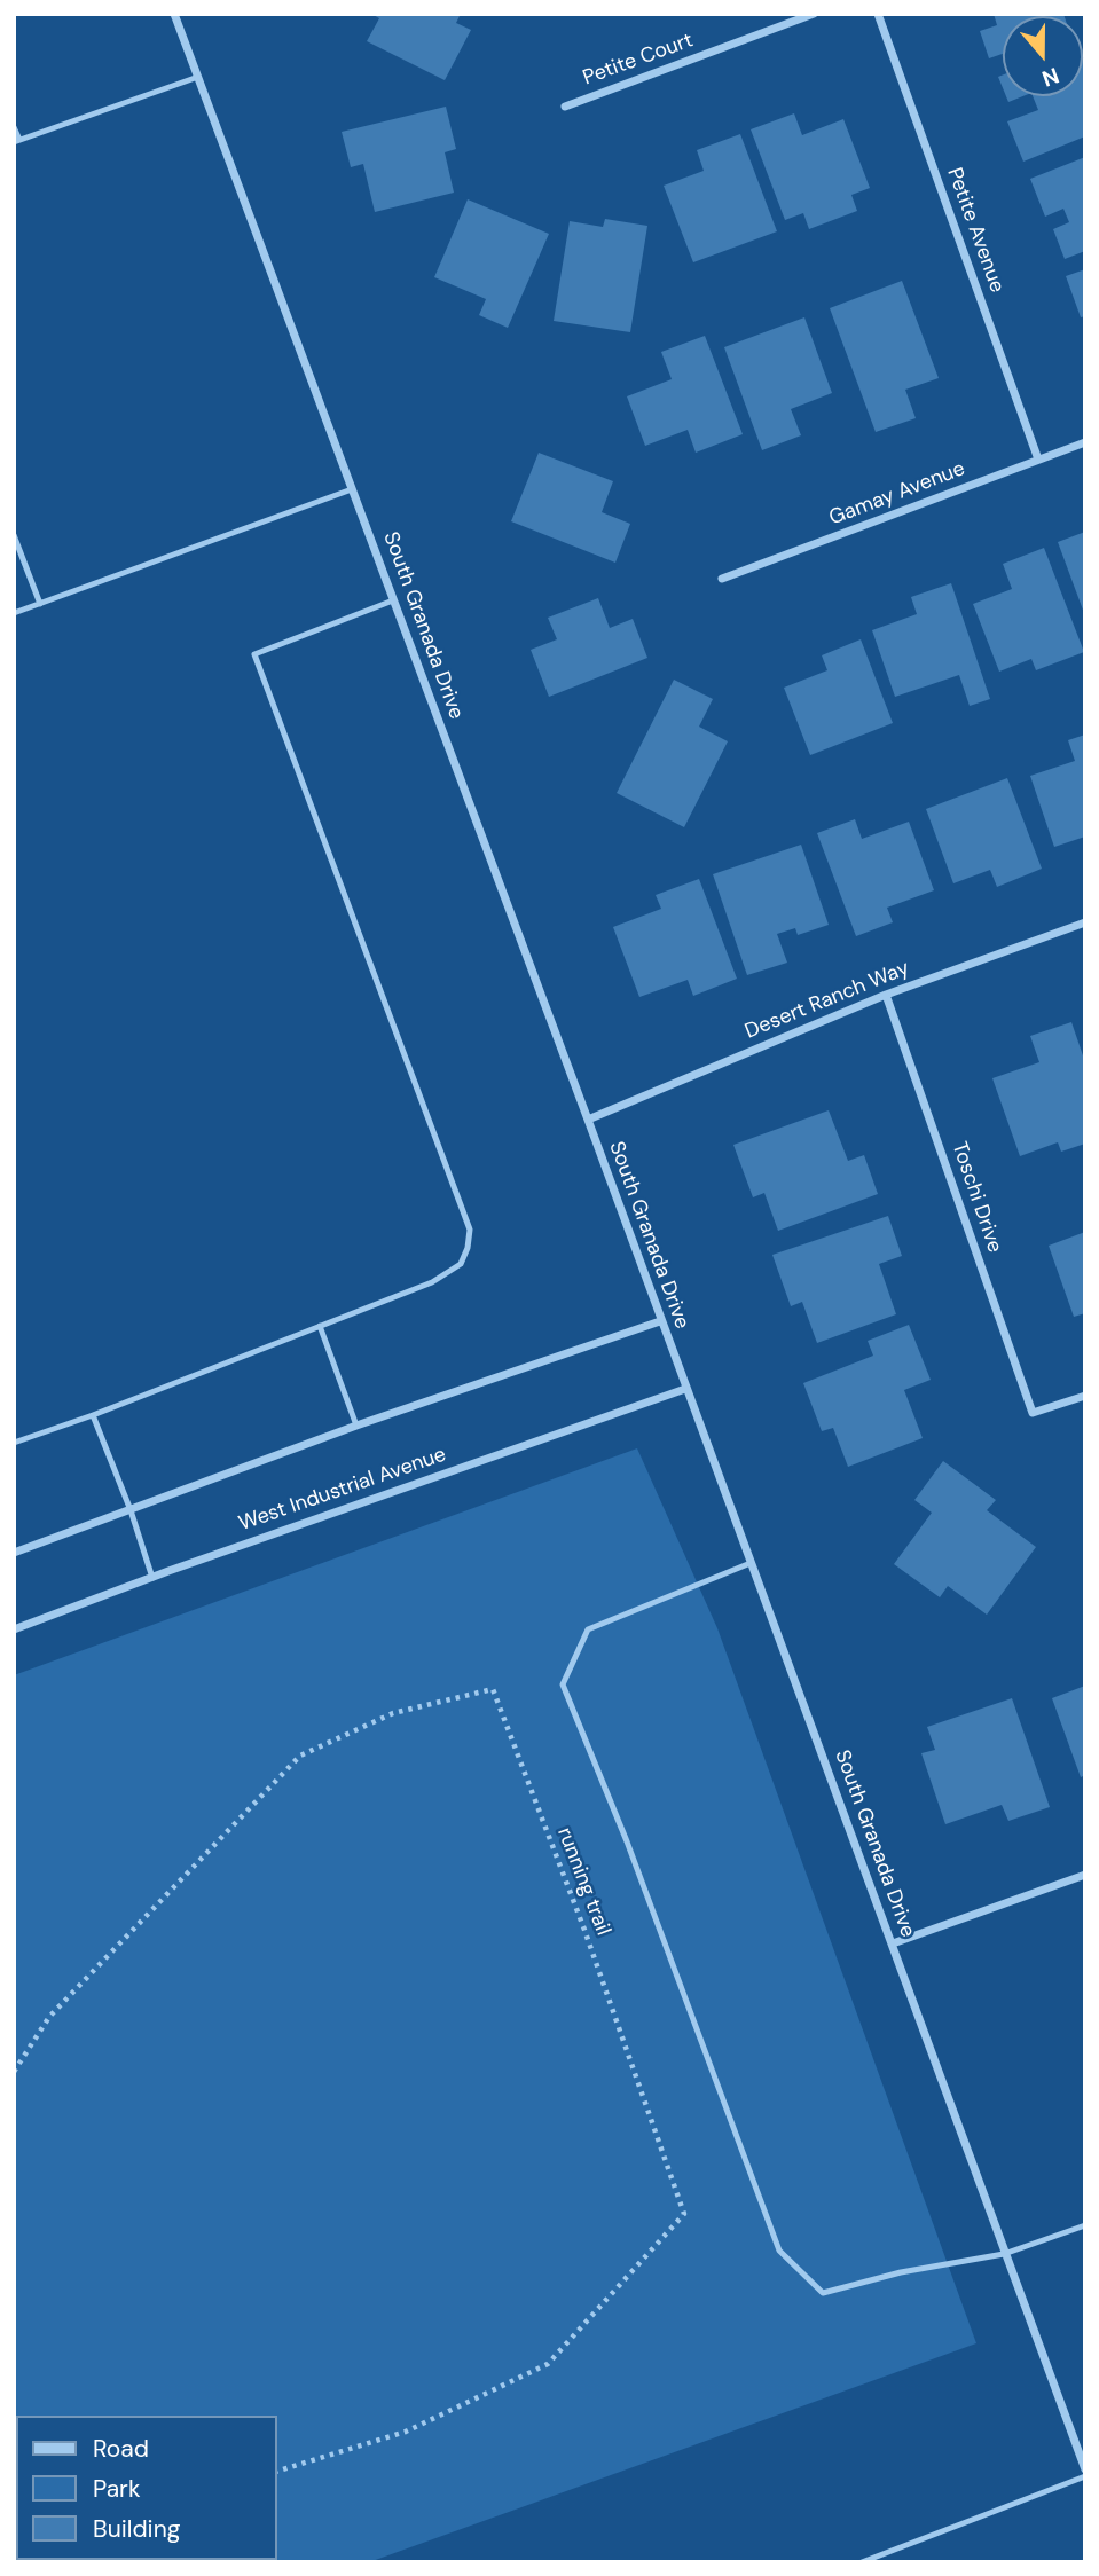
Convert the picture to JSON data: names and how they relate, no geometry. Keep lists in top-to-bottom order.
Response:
{
  "streets": {
    "street": [
      "Petite Court",
      "Petite Avenue",
      "Gamay Avenue",
      "South Granada Drive",
      "Desert Ranch Way",
      "Toschi Drive",
      "West Industrial Avenue"
    ],
    "path": ["running trail"]
  },
  "crossings": [
    ["Petite Avenue", "Gamay Avenue"],
    ["South Granada Drive", "Desert Ranch Way"],
    ["South Granada Drive", "West Industrial Avenue"],
    ["Desert Ranch Way", "Toschi Drive"]
  ],
  "legend": ["Road", "Park", "Building"],
  "north": "bottom"
}
